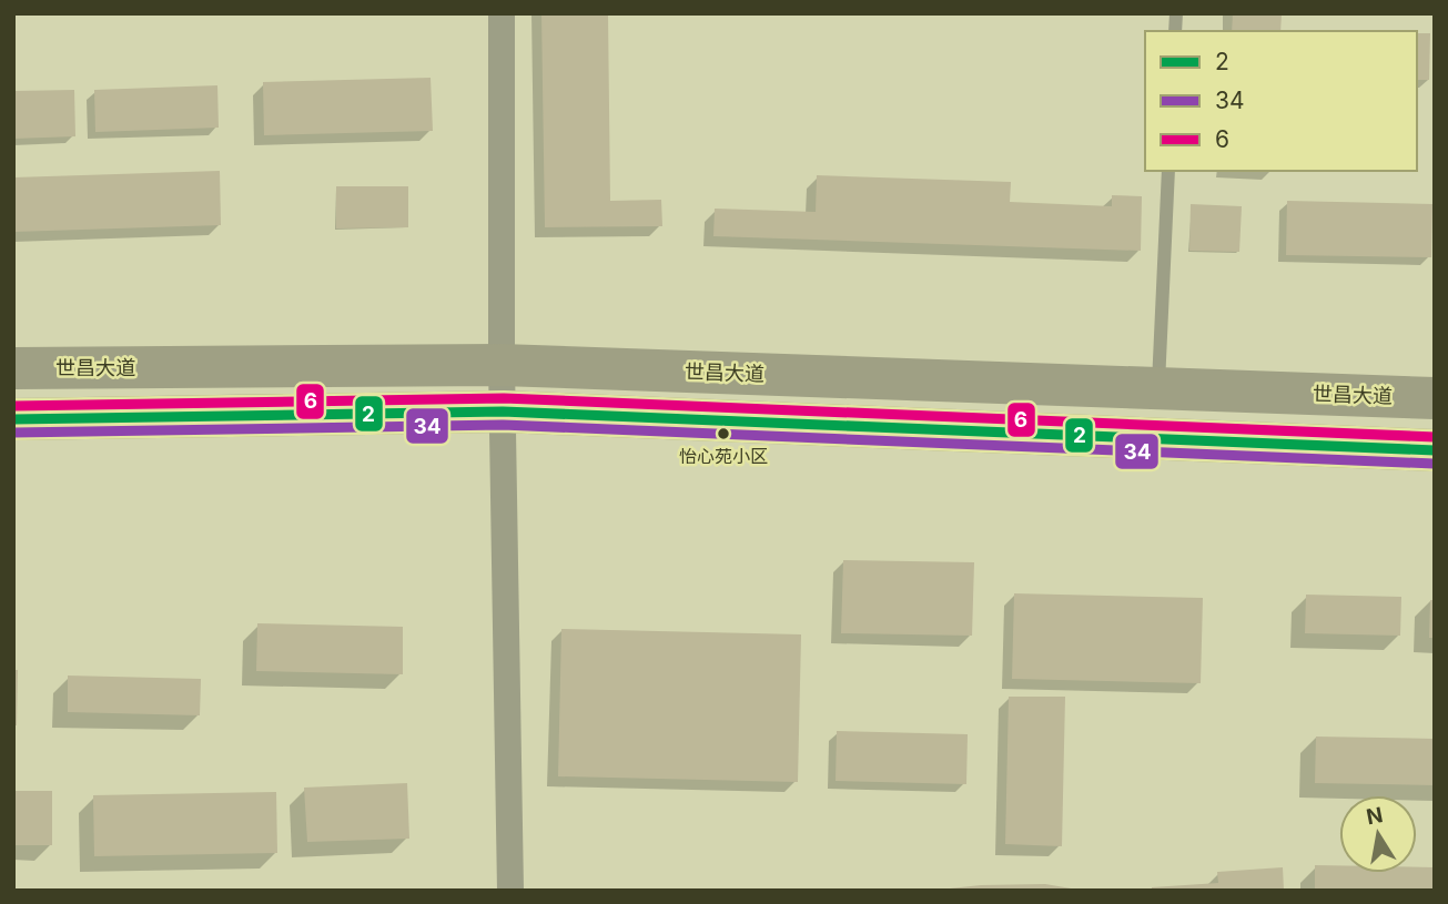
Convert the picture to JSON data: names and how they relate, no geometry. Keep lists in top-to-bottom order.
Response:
{
  "streets": {
    "main road": ["世昌大道"]
  },
  "places": ["怡心苑小区"],
  "lines": ["transit line 6", "transit line 2", "transit line 34"],
  "legend": ["2", "34", "6"],
  "north": "top"
}
